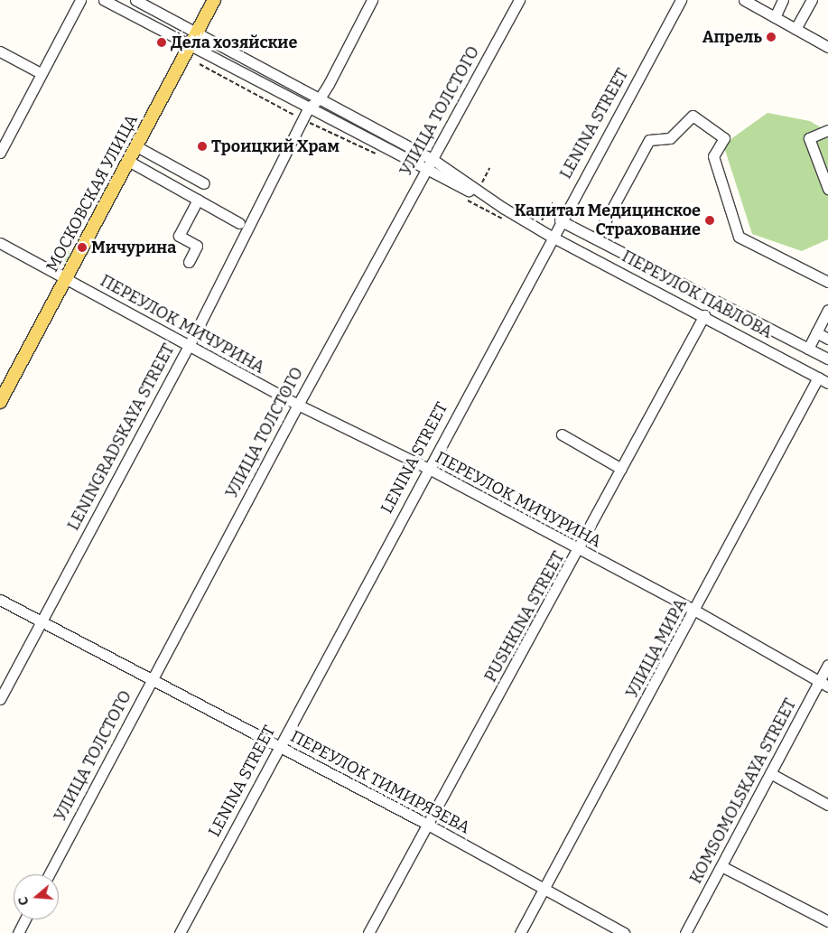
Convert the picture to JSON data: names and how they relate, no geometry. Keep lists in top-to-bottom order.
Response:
{
  "streets": {
    "main road": ["МОСКОВСКАЯ УЛИЦА"],
    "street": [
      "УЛИЦА ТОЛСТОГО",
      "LENINA STREET",
      "ПЕРЕУЛОК ПАВЛОВА",
      "ПЕРЕУЛОК МИЧУРИНА",
      "LENINGRADSKAYA STREET",
      "PUSHKINA STREET",
      "УЛИЦА МИРА",
      "ПЕРЕУЛОК ТИМИРЯЗЕВА",
      "KOMSOMOLSKAYA STREET"
    ]
  },
  "crossings": [
    ["УЛИЦА ТОЛСТОГО", "ПЕРЕУЛОК ПАВЛОВА"],
    ["УЛИЦА ТОЛСТОГО", "ПЕРЕУЛОК МИЧУРИНА"],
    ["УЛИЦА ТОЛСТОГО", "ПЕРЕУЛОК ТИМИРЯЗЕВА"],
    ["LENINA STREET", "ПЕРЕУЛОК ПАВЛОВА"],
    ["LENINA STREET", "ПЕРЕУЛОК МИЧУРИНА"],
    ["LENINA STREET", "ПЕРЕУЛОК ТИМИРЯЗЕВА"],
    ["МОСКОВСКАЯ УЛИЦА", "ПЕРЕУЛОК ПАВЛОВА"],
    ["МОСКОВСКАЯ УЛИЦА", "ПЕРЕУЛОК МИЧУРИНА"],
    ["ПЕРЕУЛОК ПАВЛОВА", "LENINGRADSKAYA STREET"],
    ["ПЕРЕУЛОК ПАВЛОВА", "PUSHKINA STREET"],
    ["ПЕРЕУЛОК ПАВЛОВА", "УЛИЦА МИРА"],
    ["ПЕРЕУЛОК МИЧУРИНА", "LENINGRADSKAYA STREET"],
    ["ПЕРЕУЛОК МИЧУРИНА", "PUSHKINA STREET"],
    ["ПЕРЕУЛОК МИЧУРИНА", "УЛИЦА МИРА"],
    ["ПЕРЕУЛОК МИЧУРИНА", "KOMSOMOLSKAYA STREET"],
    ["LENINGRADSKAYA STREET", "ПЕРЕУЛОК ТИМИРЯЗЕВА"],
    ["PUSHKINA STREET", "ПЕРЕУЛОК ТИМИРЯЗЕВА"],
    ["УЛИЦА МИРА", "ПЕРЕУЛОК ТИМИРЯЗЕВА"]
  ],
  "places": [
    "Апрель",
    "Дела хозяйские",
    "Троицкий Храм",
    "Капитал Медицинское Страхование",
    "Мичурина"
  ],
  "north": "left"
}
